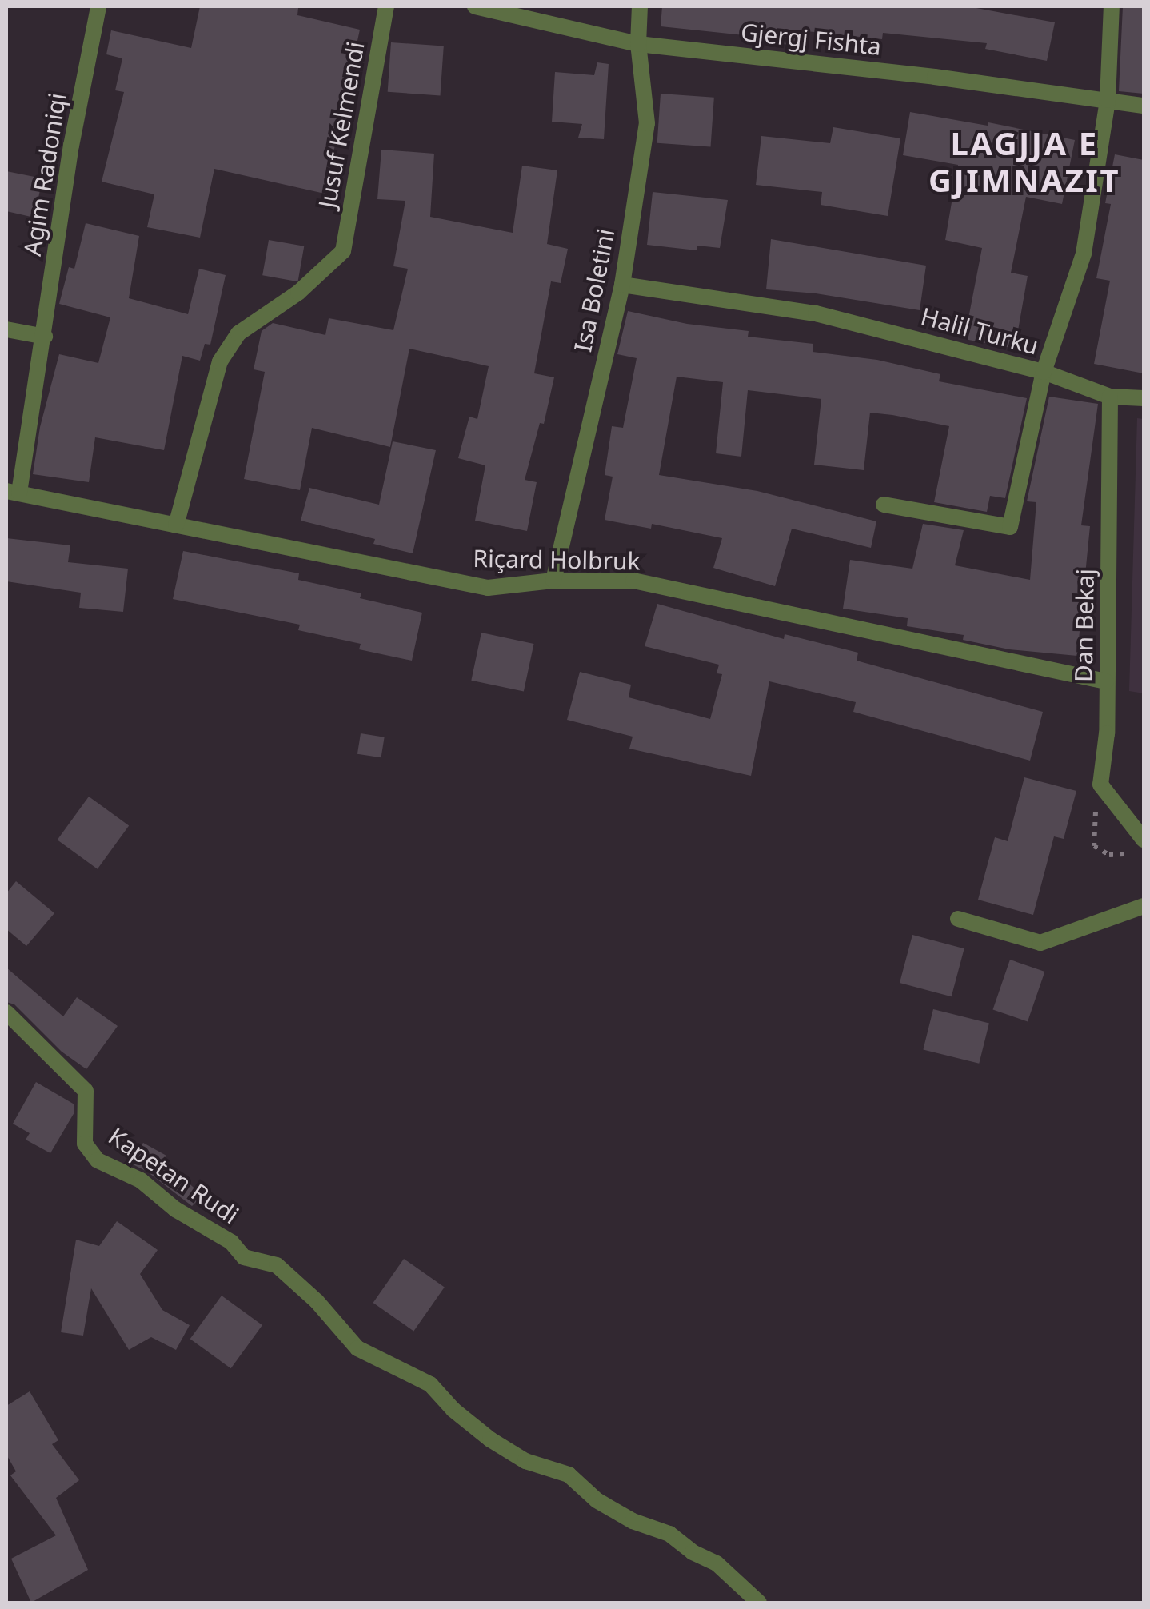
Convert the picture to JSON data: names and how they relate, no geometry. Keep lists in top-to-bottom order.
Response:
{
  "streets": {
    "street": [
      "Gjergj Fishta",
      "Jusuf Kelmendi",
      "Agim Radoniqi",
      "Isa Boletini",
      "Halil Turku",
      "Riçard Holbruk",
      "Dan Bekaj",
      "Kapetan Rudi"
    ]
  },
  "crossings": [
    ["Gjergj Fishta", "Isa Boletini"],
    ["Jusuf Kelmendi", "Riçard Holbruk"],
    ["Agim Radoniqi", "Riçard Holbruk"],
    ["Isa Boletini", "Halil Turku"],
    ["Isa Boletini", "Riçard Holbruk"],
    ["Riçard Holbruk", "Dan Bekaj"]
  ],
  "districts": ["LAGJJA E GJIMNAZIT"]
}
